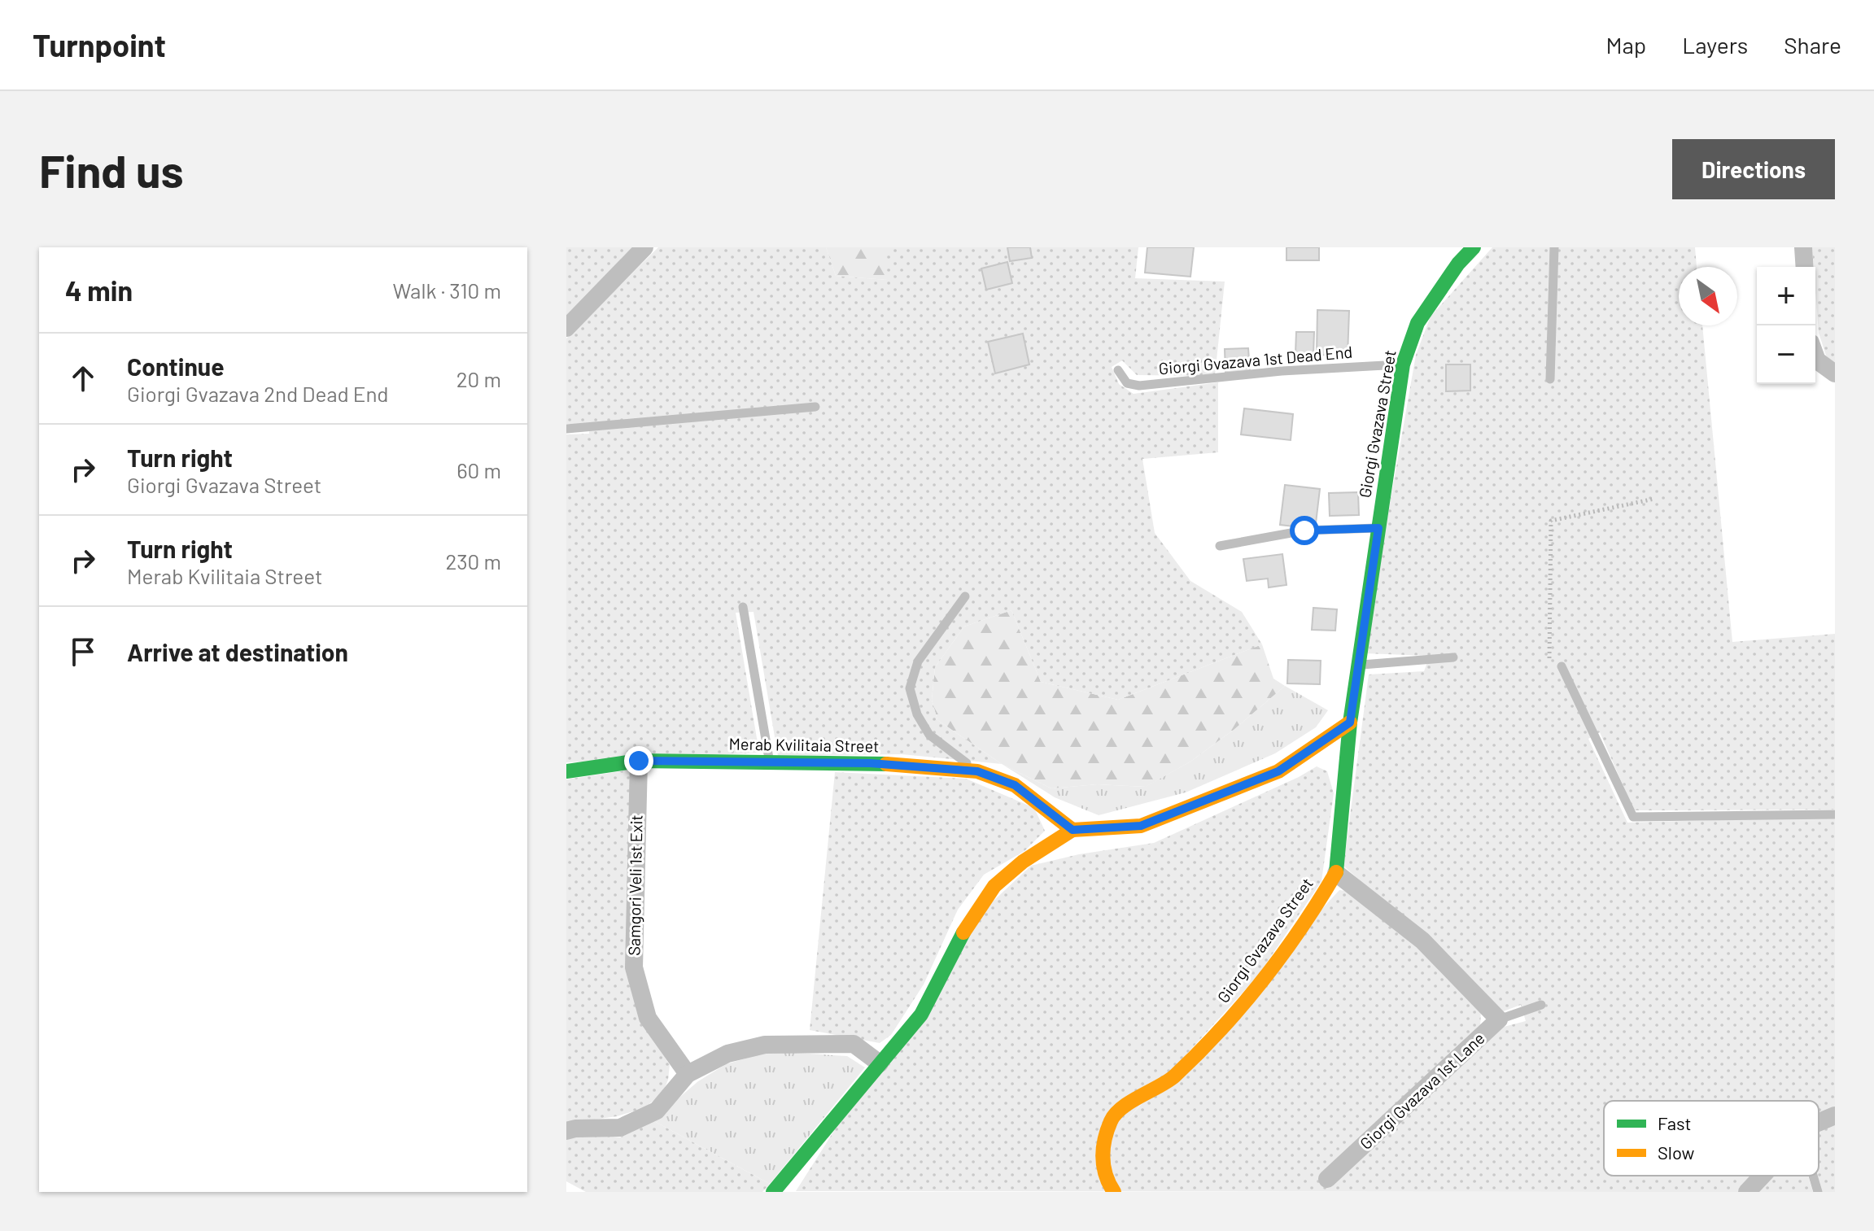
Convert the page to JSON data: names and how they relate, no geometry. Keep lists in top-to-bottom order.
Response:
{
  "streets": {
    "street": [
      "Giorgi Gvazava Street",
      "Merab Kvilitaia Street",
      "Samgori Veli 1st Exit",
      "Giorgi Gvazava 1st Lane"
    ],
    "lane": ["Giorgi Gvazava 1st Dead End"]
  },
  "crossings": [
    ["Giorgi Gvazava 1st Dead End", "Giorgi Gvazava Street"],
    ["Giorgi Gvazava Street", "Giorgi Gvazava 1st Lane"],
    ["Merab Kvilitaia Street", "Samgori Veli 1st Exit"]
  ],
  "legend": ["Fast", "Slow"],
  "north": "bottom right",
  "page": {
    "header": "Turnpoint",
    "nav": ["Map", "Layers", "Share"],
    "buttons": "Directions",
    "title": "Find us",
    "heading": ["4 min", "Walk · 310 m"],
    "map_buttons": ["+", "−"],
    "list": [
      ["Continue", "Giorgi Gvazava 2nd Dead End", "20 m"],
      ["Turn right", "Giorgi Gvazava Street", "60 m"],
      ["Turn right", "Merab Kvilitaia Street", "230 m"],
      "Arrive at destination"
    ]
  }
}
